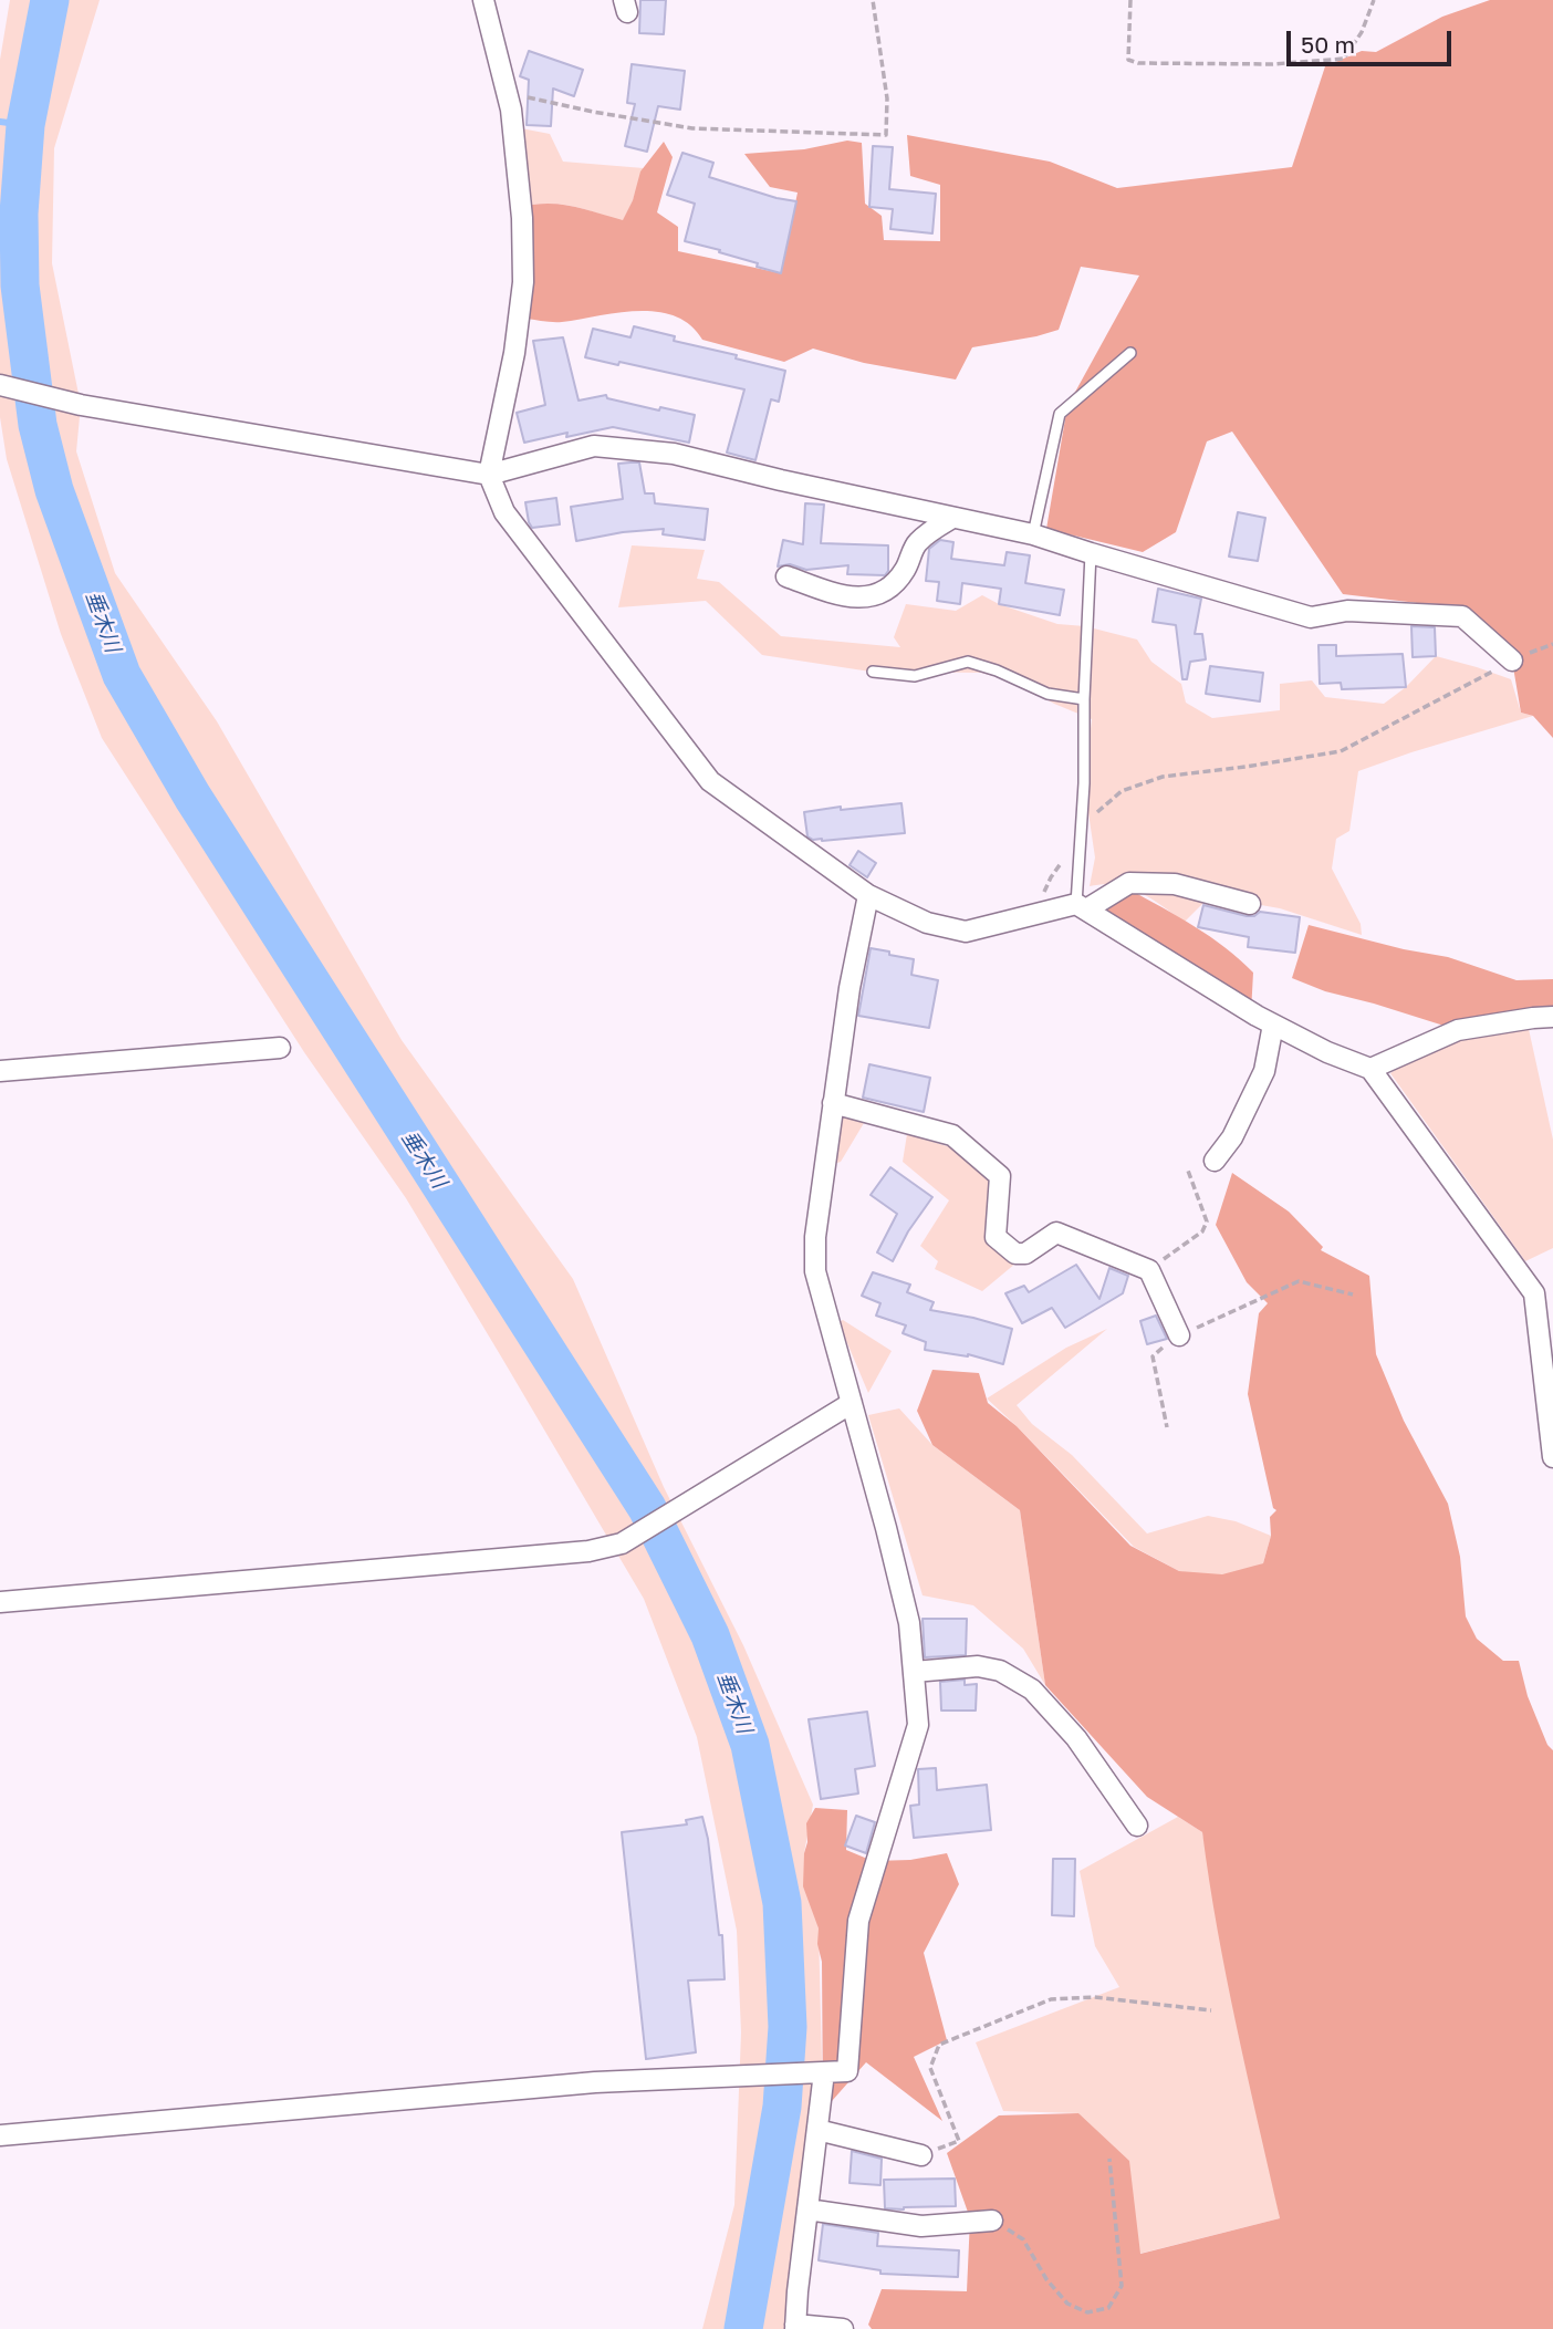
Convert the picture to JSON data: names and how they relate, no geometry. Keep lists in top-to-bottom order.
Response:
{
  "water": ["垂木川"],
  "scale_bar": "50 m"
}
